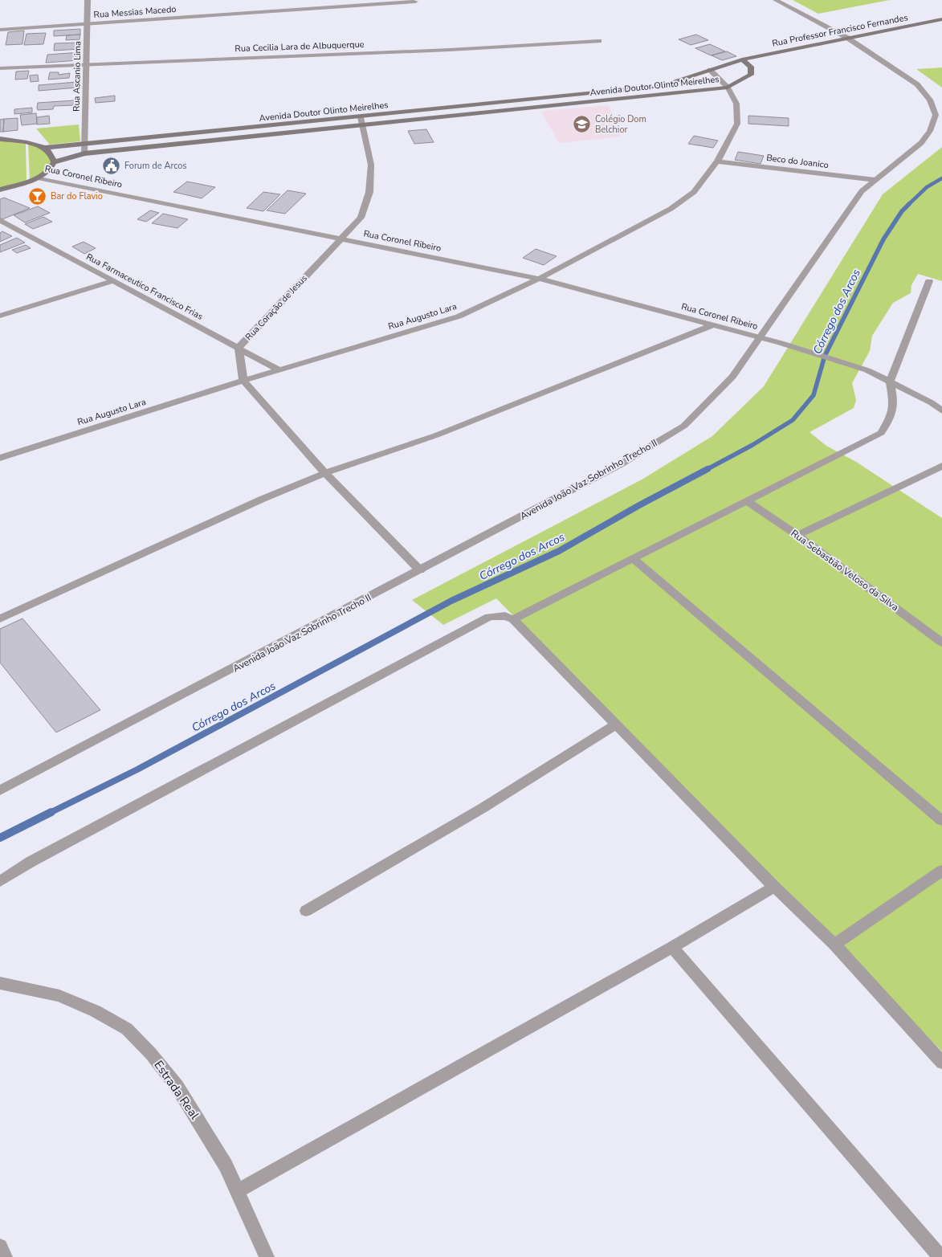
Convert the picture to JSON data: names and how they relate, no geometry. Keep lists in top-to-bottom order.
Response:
{
  "streets": {
    "main road": ["Rua Professor Francisco Fernandes", "Avenida Doutor Olinto Meirelhes"],
    "street": [
      "Rua Messias Macedo",
      "Rua Cecilia Lara de Albuquerque",
      "Rua Ascanio Lima",
      "Beco do Joanico",
      "Rua Coronel Ribeiro",
      "Rua Farmaceutico Francisco Frias",
      "Rua Coração de Jesus",
      "Rua Augusto Lara",
      "Avenida João Vaz Sobrinho Trecho II",
      "Rua Sebastião Veloso da Silva",
      "Estrada Real"
    ]
  },
  "crossings": [
    ["Rua Messias Macedo", "Rua Ascanio Lima"],
    ["Rua Professor Francisco Fernandes", "Avenida Doutor Olinto Meirelhes"],
    ["Rua Professor Francisco Fernandes", "Avenida João Vaz Sobrinho Trecho II"],
    ["Rua Cecilia Lara de Albuquerque", "Rua Ascanio Lima"],
    ["Rua Ascanio Lima", "Avenida Doutor Olinto Meirelhes"],
    ["Avenida Doutor Olinto Meirelhes", "Rua Coração de Jesus"],
    ["Avenida Doutor Olinto Meirelhes", "Rua Augusto Lara"],
    ["Beco do Joanico", "Rua Augusto Lara"],
    ["Beco do Joanico", "Avenida João Vaz Sobrinho Trecho II"],
    ["Rua Coronel Ribeiro", "Rua Coração de Jesus"],
    ["Rua Coronel Ribeiro", "Rua Augusto Lara"],
    ["Rua Coronel Ribeiro", "Avenida João Vaz Sobrinho Trecho II"],
    ["Rua Farmaceutico Francisco Frias", "Rua Coração de Jesus"],
    ["Rua Farmaceutico Francisco Frias", "Rua Augusto Lara"],
    ["Rua Coração de Jesus", "Rua Augusto Lara"]
  ],
  "water": ["Córrego dos Arcos"],
  "places": {
    "school or university": ["Colégio Dom Belchior"],
    "public building": ["Forum de Arcos"],
    "bar": ["Bar do Flavio"]
  }
}
